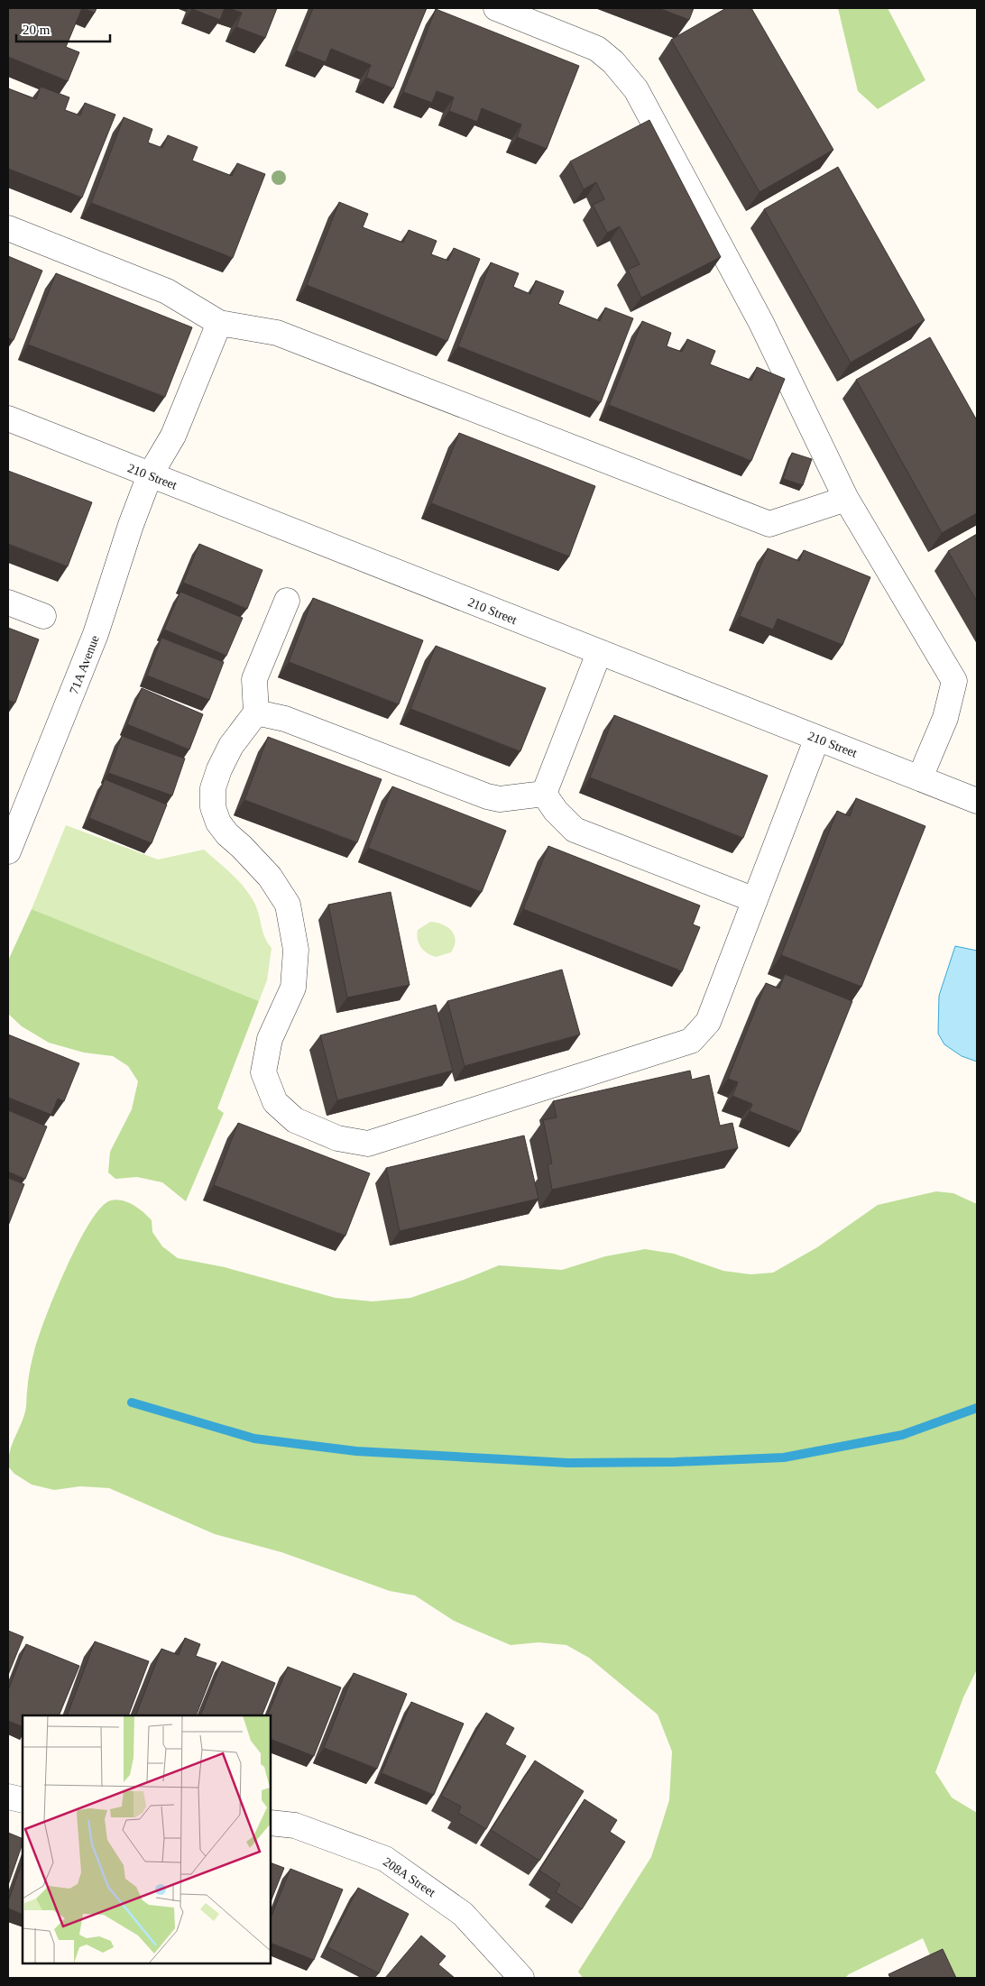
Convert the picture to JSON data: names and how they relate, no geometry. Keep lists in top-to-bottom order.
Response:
{
  "streets": {
    "street": ["210 Street", "71A Avenue", "208A Street"]
  },
  "crossings": [
    ["210 Street", "71A Avenue"]
  ],
  "scale_bar": "20 m"
}
